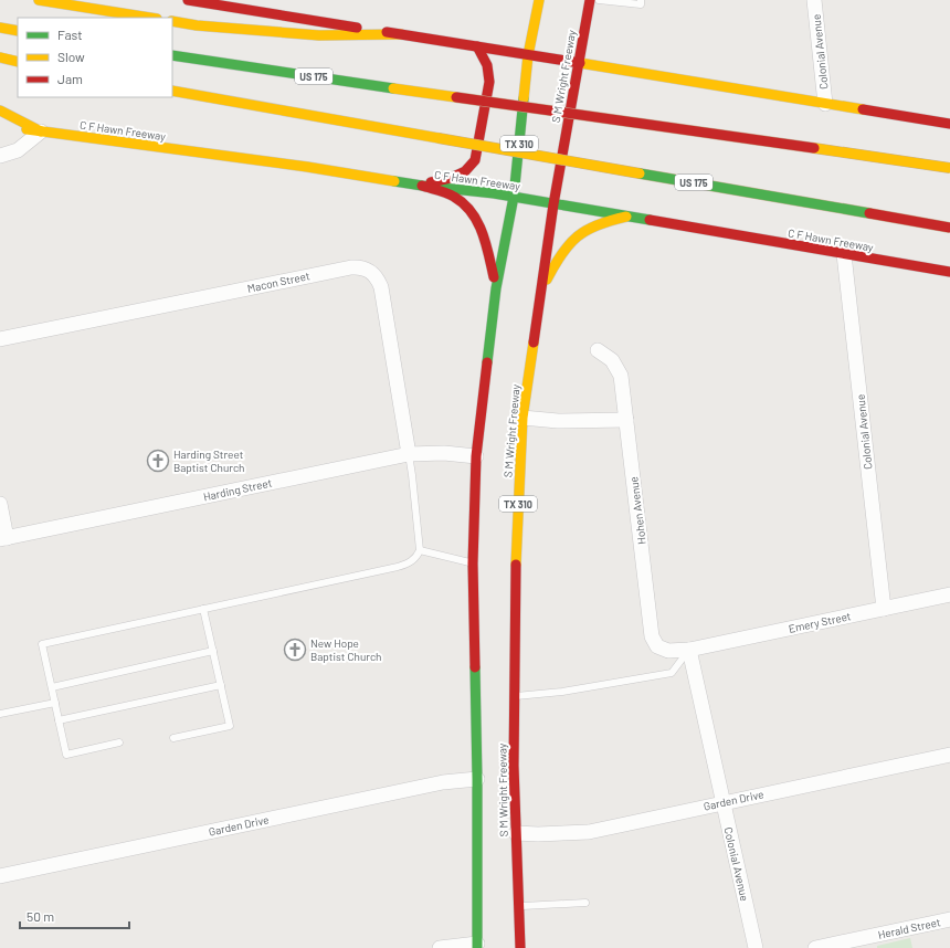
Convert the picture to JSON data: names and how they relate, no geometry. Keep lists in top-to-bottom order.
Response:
{
  "streets": {
    "main road": [
      "US 175",
      "S M Wright Freeway",
      "C F Hawn Freeway",
      "TX 310"
    ],
    "street": [
      "Colonial Avenue",
      "Macon Street",
      "Harding Street",
      "Hohen Avenue",
      "Emery Street",
      "Garden Drive",
      "Herald Street"
    ]
  },
  "crossings": [
    ["Colonial Avenue", "C F Hawn Freeway"],
    ["Colonial Avenue", "Hohen Avenue"],
    ["Colonial Avenue", "Emery Street"],
    ["Colonial Avenue", "Garden Drive"],
    ["S M Wright Freeway", "C F Hawn Freeway"],
    ["S M Wright Freeway", "Garden Drive"],
    ["C F Hawn Freeway", "TX 310"],
    ["TX 310", "Harding Street"],
    ["TX 310", "Garden Drive"],
    ["Macon Street", "Harding Street"],
    ["Hohen Avenue", "Emery Street"]
  ],
  "places": {
    "church": ["Harding Street Baptist Church", "New Hope Baptist Church"]
  },
  "legend": ["Fast", "Slow", "Jam"],
  "scale_bar": "50 m"
}
